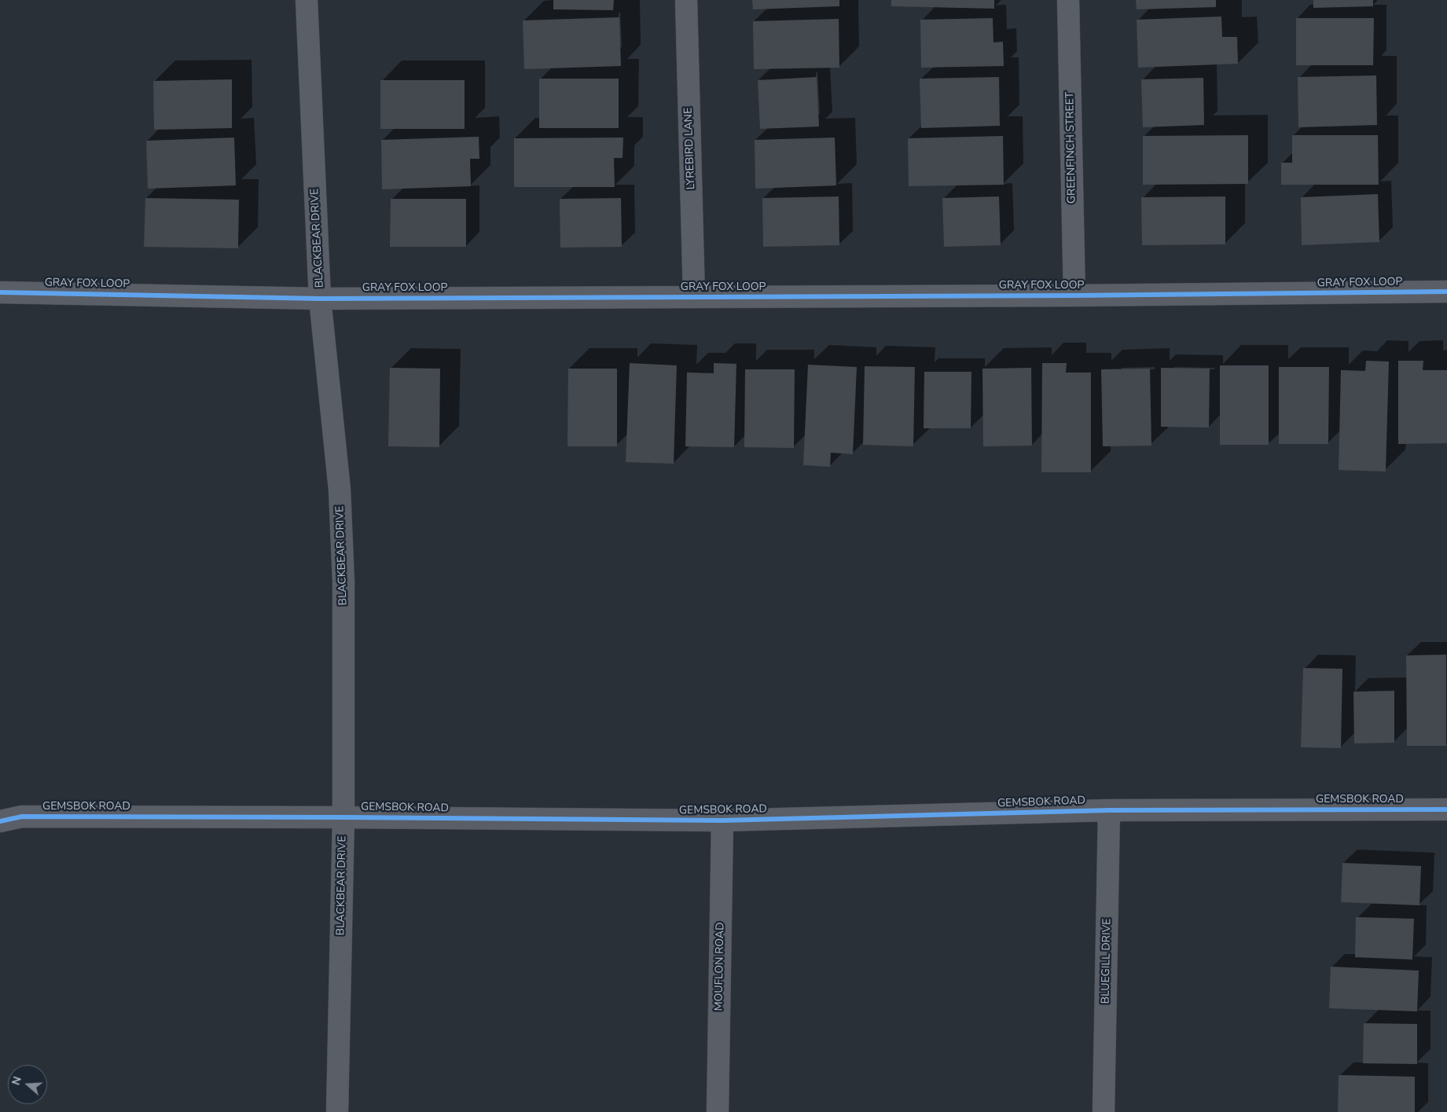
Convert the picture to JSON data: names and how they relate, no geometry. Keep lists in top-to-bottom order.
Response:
{
  "streets": {
    "street": [
      "GREENFINCH STREET",
      "LYREBIRD LANE",
      "BLACKBEAR DRIVE",
      "GRAY FOX LOOP",
      "GEMSBOK ROAD",
      "BLUEGILL DRIVE",
      "MOUFLON ROAD"
    ]
  },
  "crossings": [
    ["GREENFINCH STREET", "GRAY FOX LOOP"],
    ["LYREBIRD LANE", "GRAY FOX LOOP"],
    ["BLACKBEAR DRIVE", "GRAY FOX LOOP"],
    ["BLACKBEAR DRIVE", "GEMSBOK ROAD"],
    ["GEMSBOK ROAD", "BLUEGILL DRIVE"],
    ["GEMSBOK ROAD", "MOUFLON ROAD"]
  ],
  "north": "left"
}
